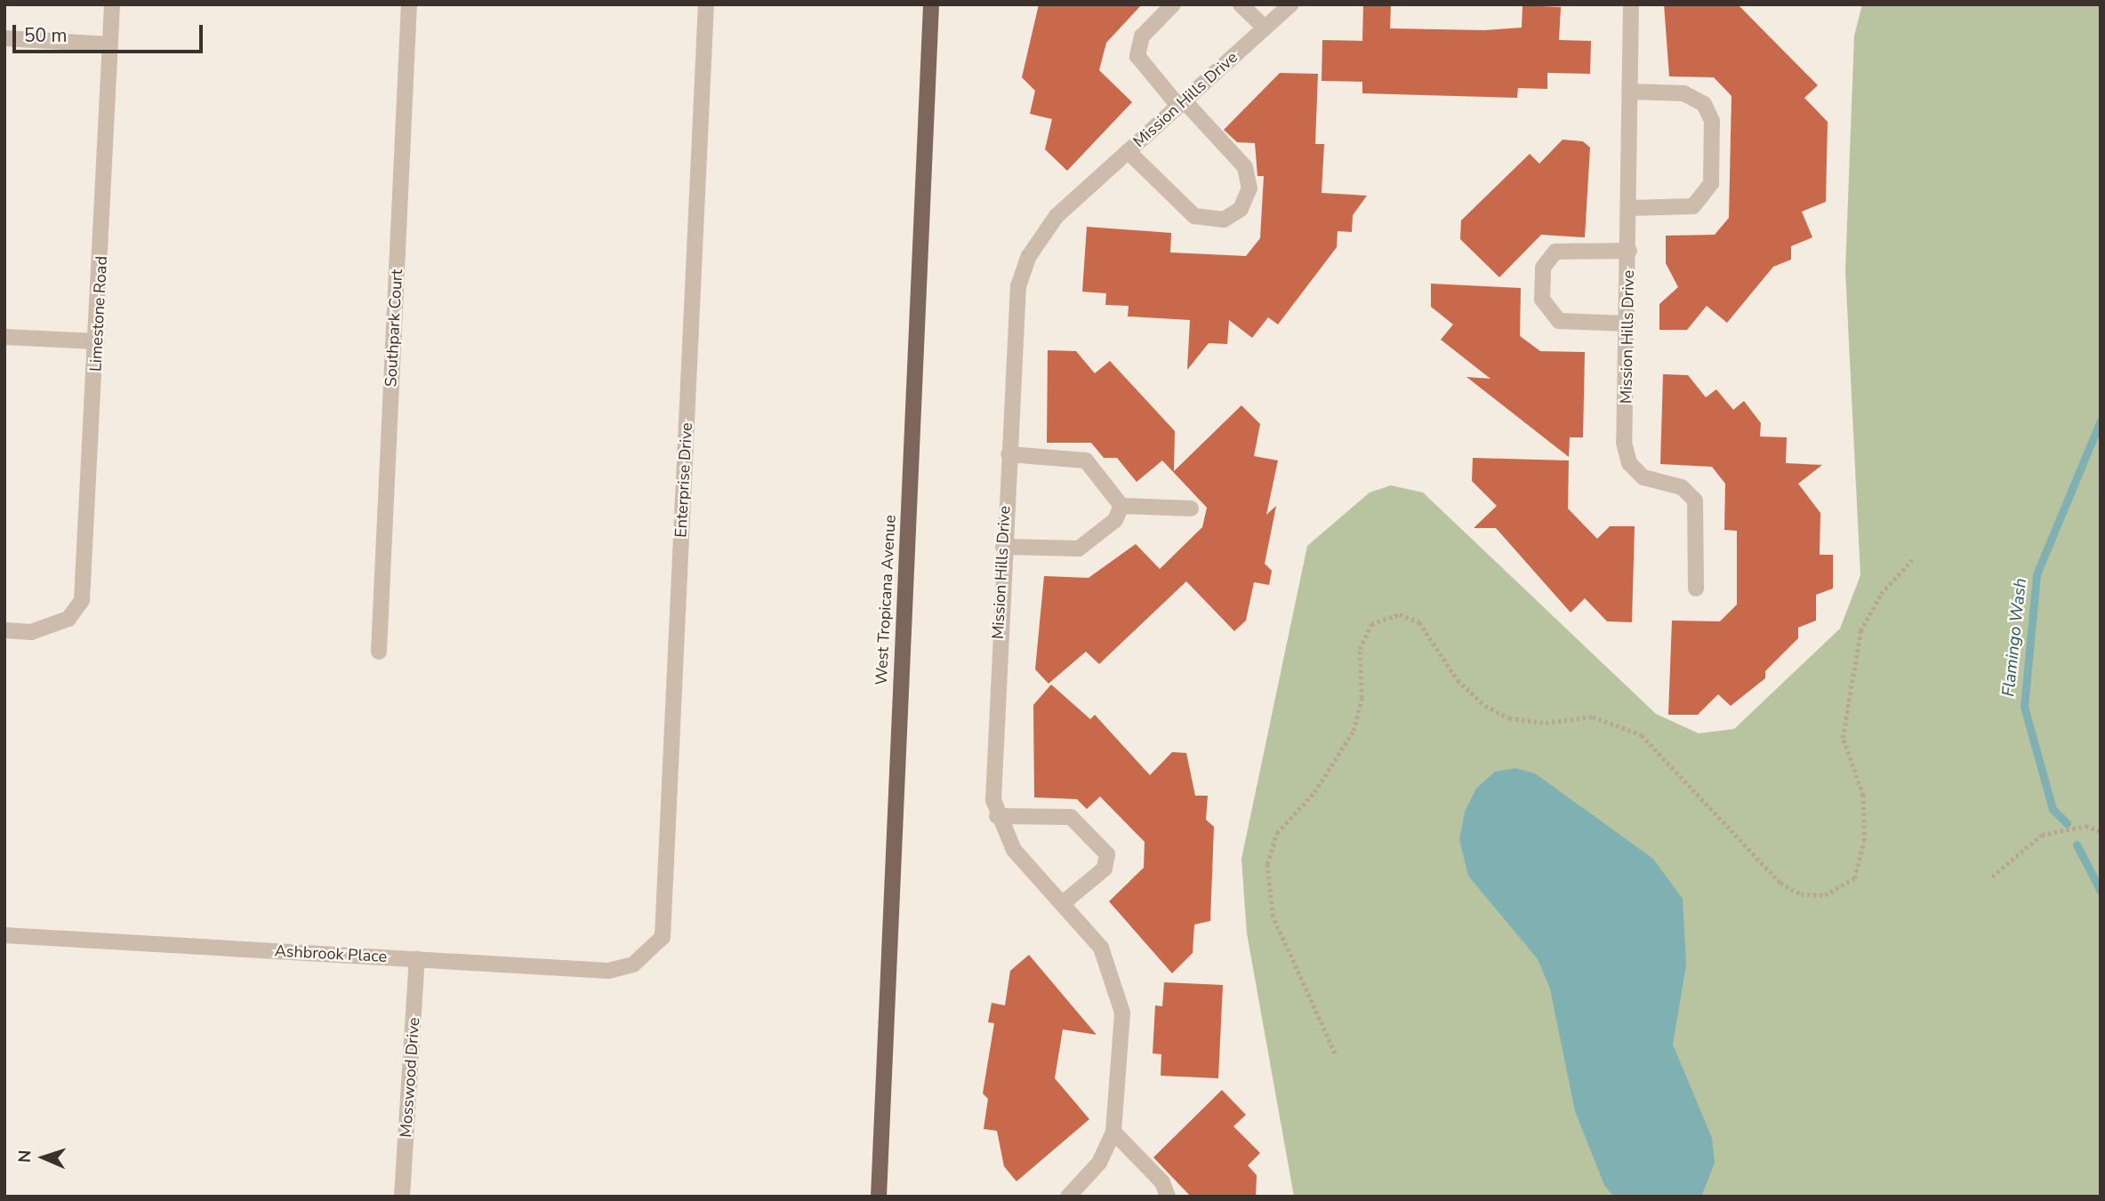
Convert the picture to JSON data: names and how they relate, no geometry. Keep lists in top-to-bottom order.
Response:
{
  "streets": {
    "main road": ["West Tropicana Avenue"],
    "street": [
      "Mission Hills Drive",
      "Limestone Road",
      "Southpark Court",
      "Enterprise Drive",
      "Ashbrook Place",
      "Mosswood Drive"
    ]
  },
  "crossings": [
    ["Enterprise Drive", "Ashbrook Place"],
    ["Ashbrook Place", "Mosswood Drive"]
  ],
  "water": ["Flamingo Wash"],
  "scale_bar": "50 m",
  "north": "left"
}
